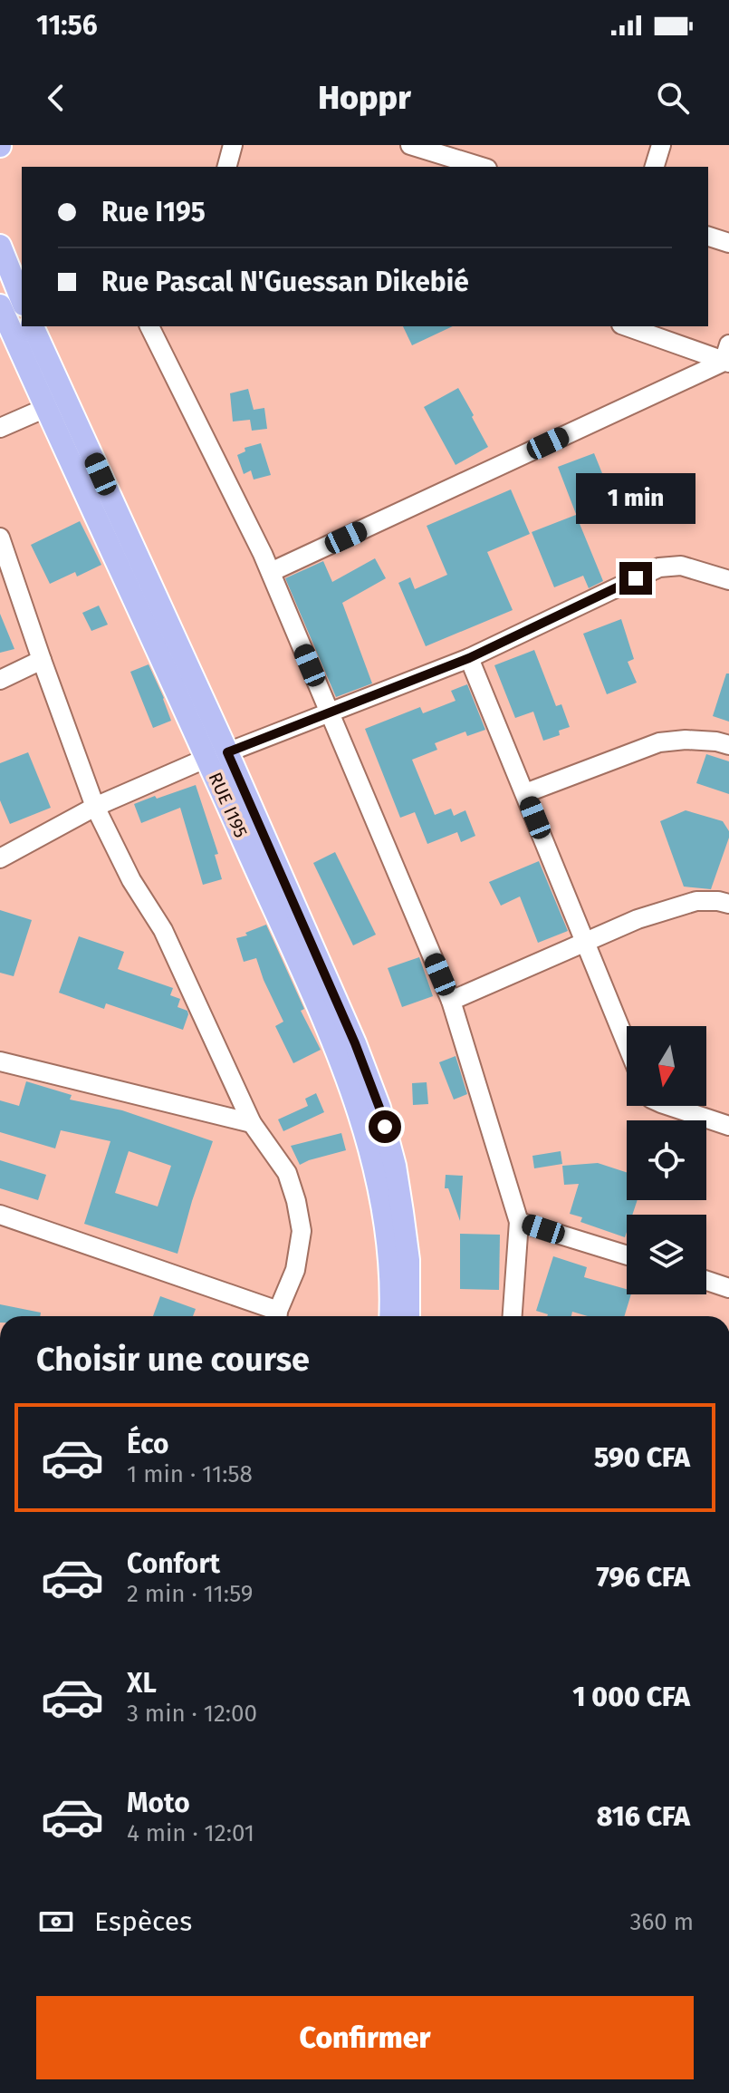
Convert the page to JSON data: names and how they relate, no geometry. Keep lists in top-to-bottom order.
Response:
{
  "streets": {
    "main road": ["RUE I195"]
  },
  "north": "bottom",
  "page": {
    "status": "11:56",
    "header": "Hoppr",
    "banner": ["Rue I195", "Rue Pascal N'Guessan Dikebié"],
    "bubble": "1 min",
    "heading": "Choisir une course",
    "list": [
      {
        "name": "Éco",
        "note": "1 min · 11:58",
        "value": "590 CFA"
      },
      {
        "name": "Confort",
        "note": "2 min · 11:59",
        "value": "796 CFA"
      },
      {
        "name": "XL",
        "note": "3 min · 12:00",
        "value": "1 000 CFA"
      },
      {
        "name": "Moto",
        "note": "4 min · 12:01",
        "value": "816 CFA"
      }
    ],
    "pay": ["Espèces", "360 m"],
    "buttons": "Confirmer"
  }
}
